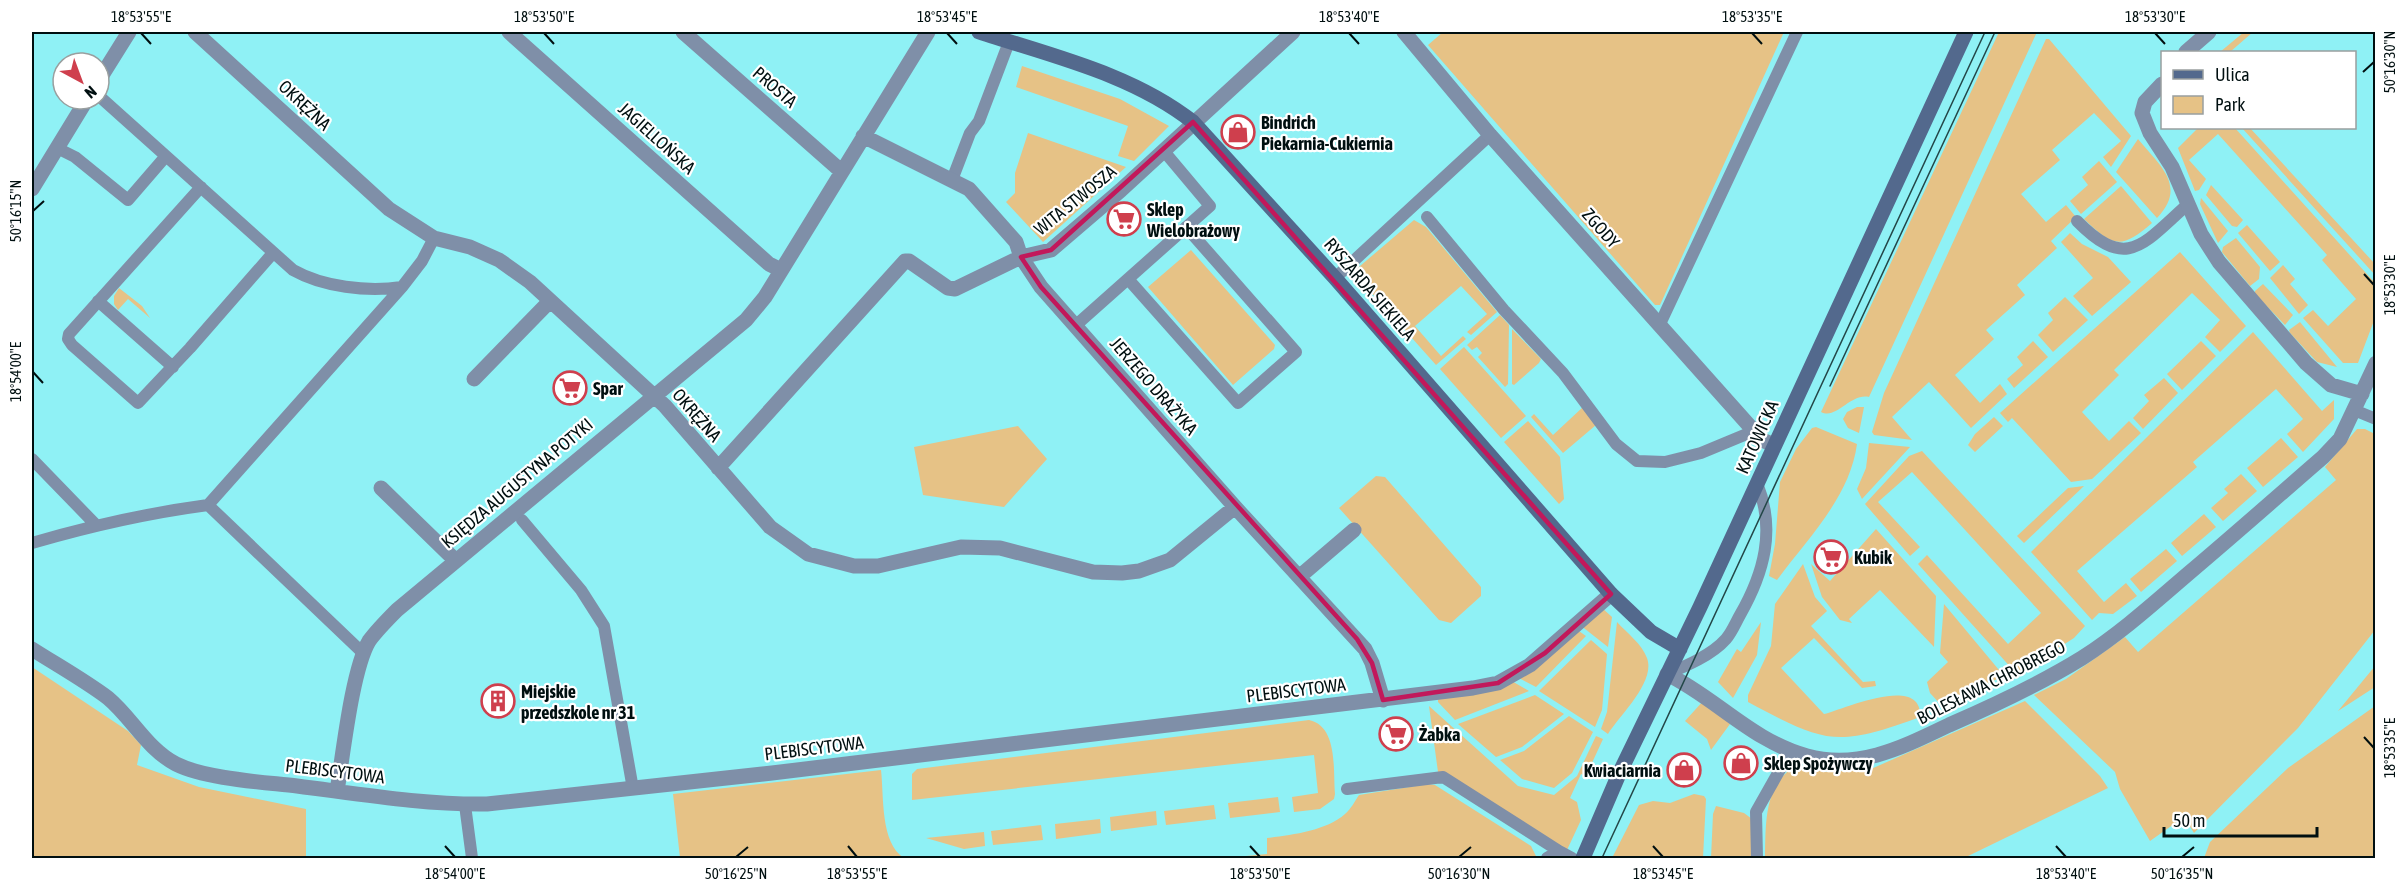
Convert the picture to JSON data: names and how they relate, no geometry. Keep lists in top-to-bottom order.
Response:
{
  "streets": {
    "street": [
      "PROSTA",
      "OKRĘŻNA",
      "JAGIELLOŃSKA",
      "WITA STWOSZA",
      "ZGODY",
      "RYSZARDA SIEKIELA",
      "JERZEGO DRAŻYKA",
      "KATOWICKA",
      "KSIĘDZA AUGUSTYNA POTYKI",
      "BOLESŁAWA CHROBREGO",
      "PLEBISCYTOWA"
    ]
  },
  "crossings": [
    ["PROSTA", "KSIĘDZA AUGUSTYNA POTYKI"],
    ["OKRĘŻNA", "WITA STWOSZA"],
    ["OKRĘŻNA", "JERZEGO DRAŻYKA"],
    ["OKRĘŻNA", "KSIĘDZA AUGUSTYNA POTYKI"],
    ["JAGIELLOŃSKA", "KSIĘDZA AUGUSTYNA POTYKI"],
    ["WITA STWOSZA", "RYSZARDA SIEKIELA"],
    ["WITA STWOSZA", "JERZEGO DRAŻYKA"],
    ["ZGODY", "KATOWICKA"],
    ["RYSZARDA SIEKIELA", "KATOWICKA"],
    ["RYSZARDA SIEKIELA", "PLEBISCYTOWA"],
    ["JERZEGO DRAŻYKA", "KSIĘDZA AUGUSTYNA POTYKI"],
    ["JERZEGO DRAŻYKA", "PLEBISCYTOWA"],
    ["KATOWICKA", "BOLESŁAWA CHROBREGO"],
    ["KSIĘDZA AUGUSTYNA POTYKI", "PLEBISCYTOWA"]
  ],
  "places": {
    "shop": ["Bindrich Piekarnia-Cukiernia", "Sklep Spożywczy", "Kwiaciarnia"],
    "supermarket": [
      "Sklep Wielobrażowy",
      "Spar",
      "Kubik",
      "Żabka"
    ],
    "building": ["Miejskie przedszkole nr 31"]
  },
  "legend": ["Ulica", "Park"],
  "scale_bar": "50 m",
  "north": "bottom right",
  "coordinates": [
    "18°53'55\"E",
    "18°53'50\"E",
    "18°53'45\"E",
    "18°53'40\"E",
    "18°53'35\"E",
    "18°53'30\"E",
    "50°16'30\"N",
    "50°16'15\"N",
    "18°54'00\"E",
    "50°16'25\"N",
    "50°16'35\"N"
  ]
}
